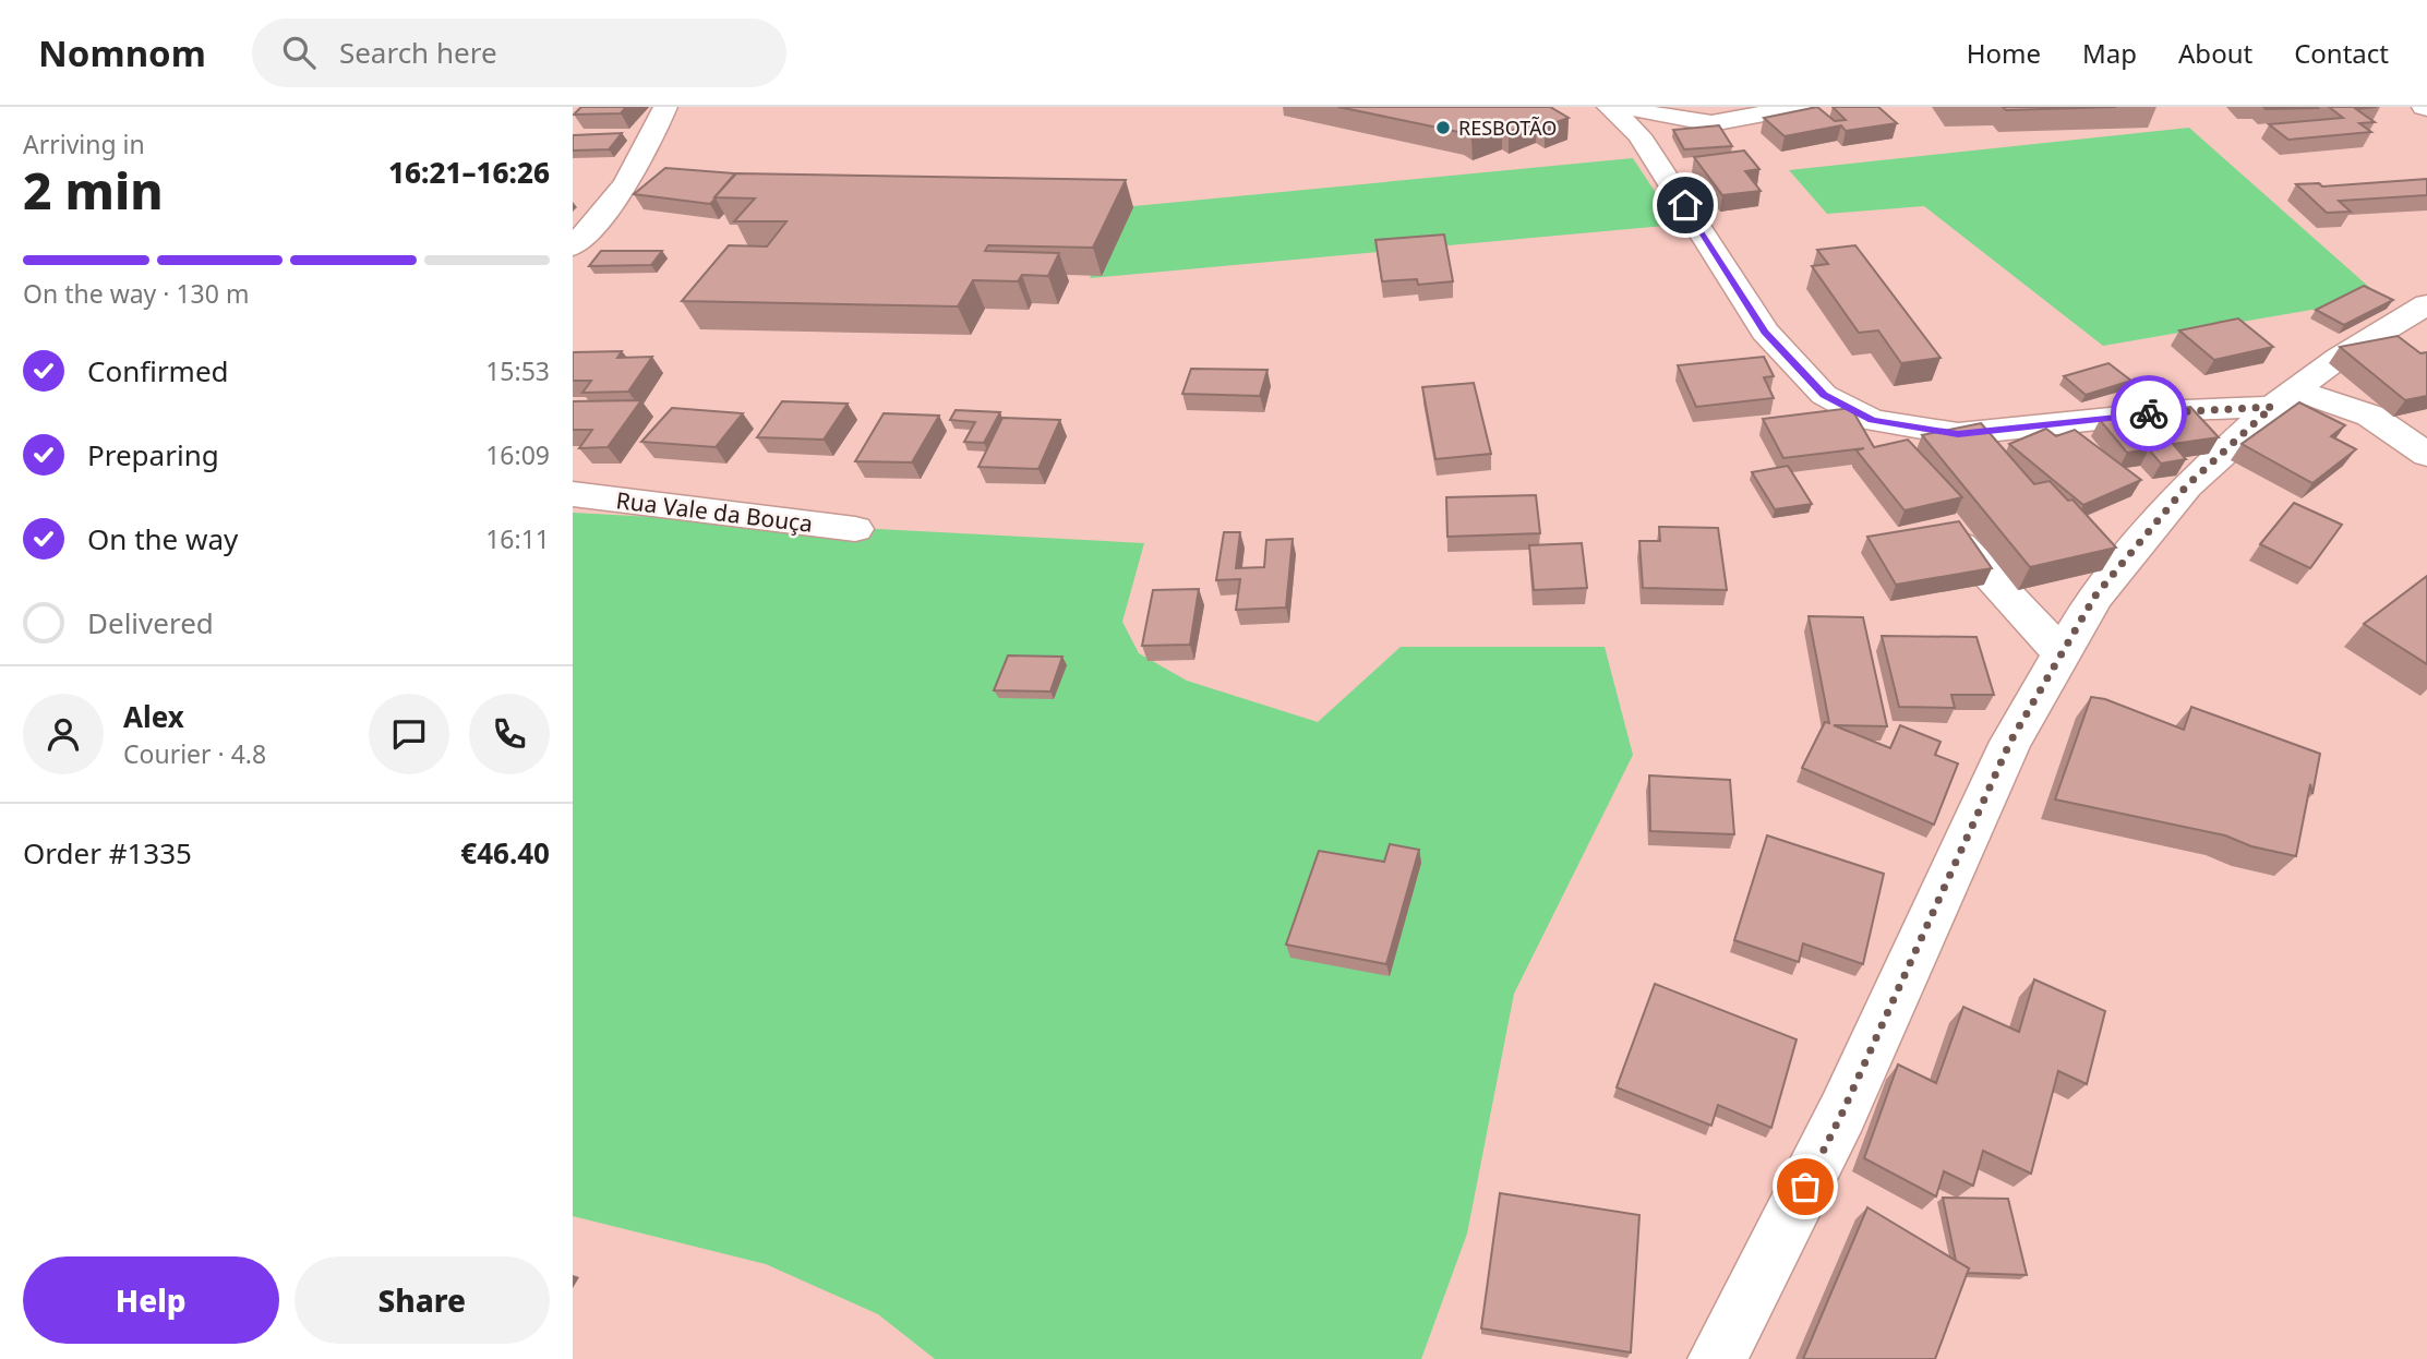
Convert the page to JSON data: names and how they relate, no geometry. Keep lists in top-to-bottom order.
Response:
{
  "streets": {
    "street": ["Rua Vale da Bouça"]
  },
  "places": ["RESBOTÃO"],
  "page": {
    "header": "Nomnom",
    "search": "Search here",
    "nav": [
      "Home",
      "Map",
      "About",
      "Contact"
    ],
    "heading": ["2 min", "Arriving in", "16:21–16:26"],
    "panel": [
      "Alex",
      "Courier · 4.8",
      "Order #1335",
      "€46.40"
    ],
    "bar": "On the way · 130 m",
    "list": [
      ["Confirmed", "15:53"],
      ["Preparing", "16:09"],
      ["On the way", "16:11"],
      "Delivered"
    ],
    "buttons": ["Help", "Share"]
  }
}
